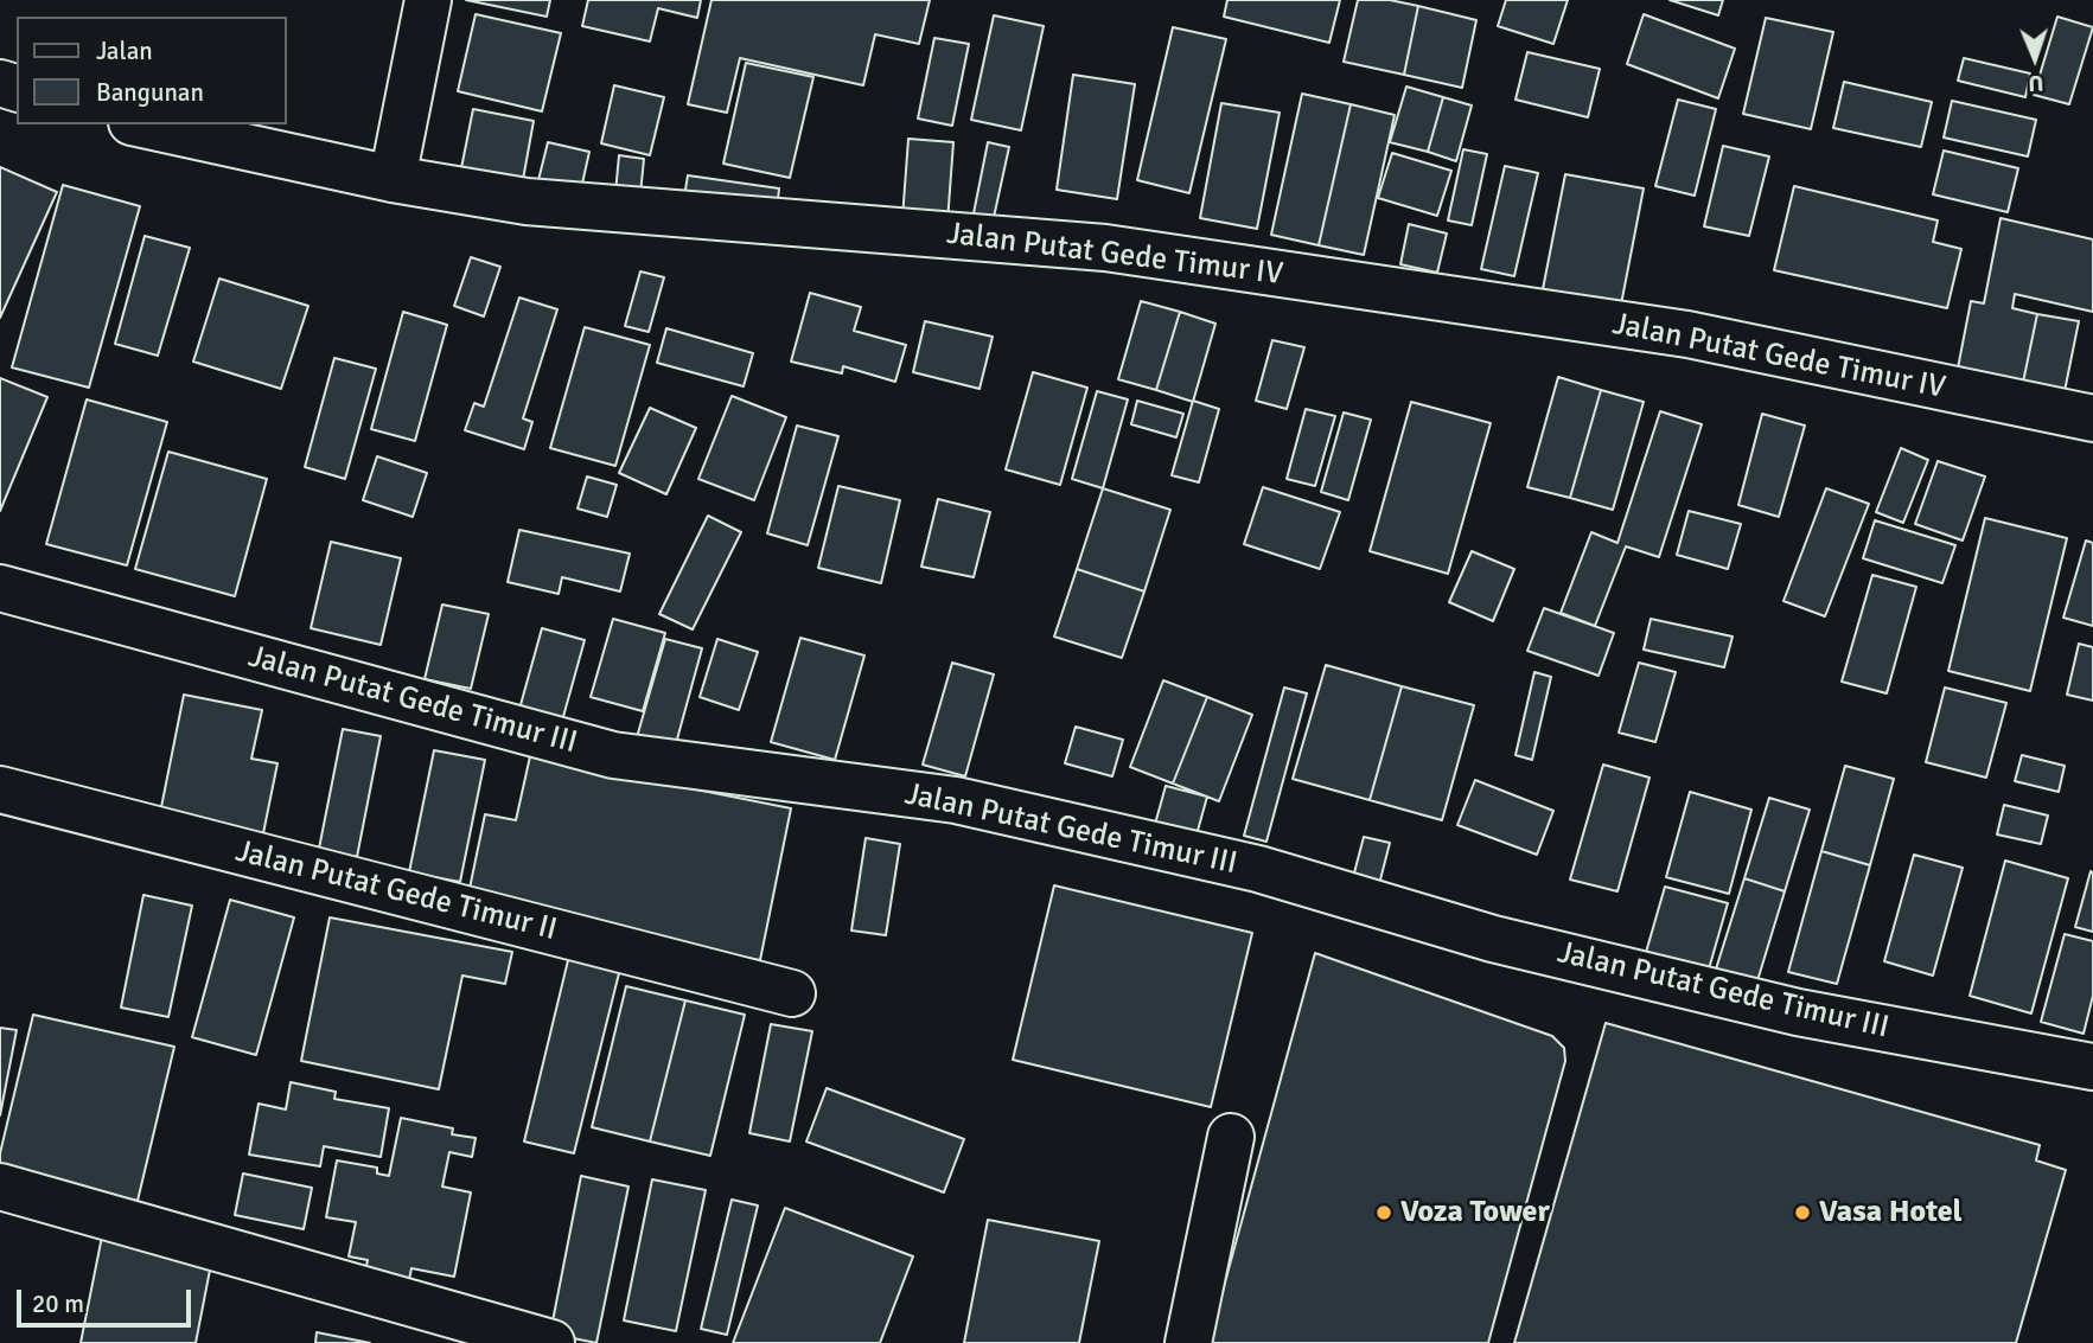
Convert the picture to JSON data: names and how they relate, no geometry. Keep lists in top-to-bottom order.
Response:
{
  "streets": {
    "street": ["Jalan Putat Gede Timur IV", "Jalan Putat Gede Timur III", "Jalan Putat Gede Timur II"]
  },
  "places": ["Voza Tower", "Vasa Hotel"],
  "legend": ["Jalan", "Bangunan"],
  "scale_bar": "20 m",
  "north": "bottom"
}
